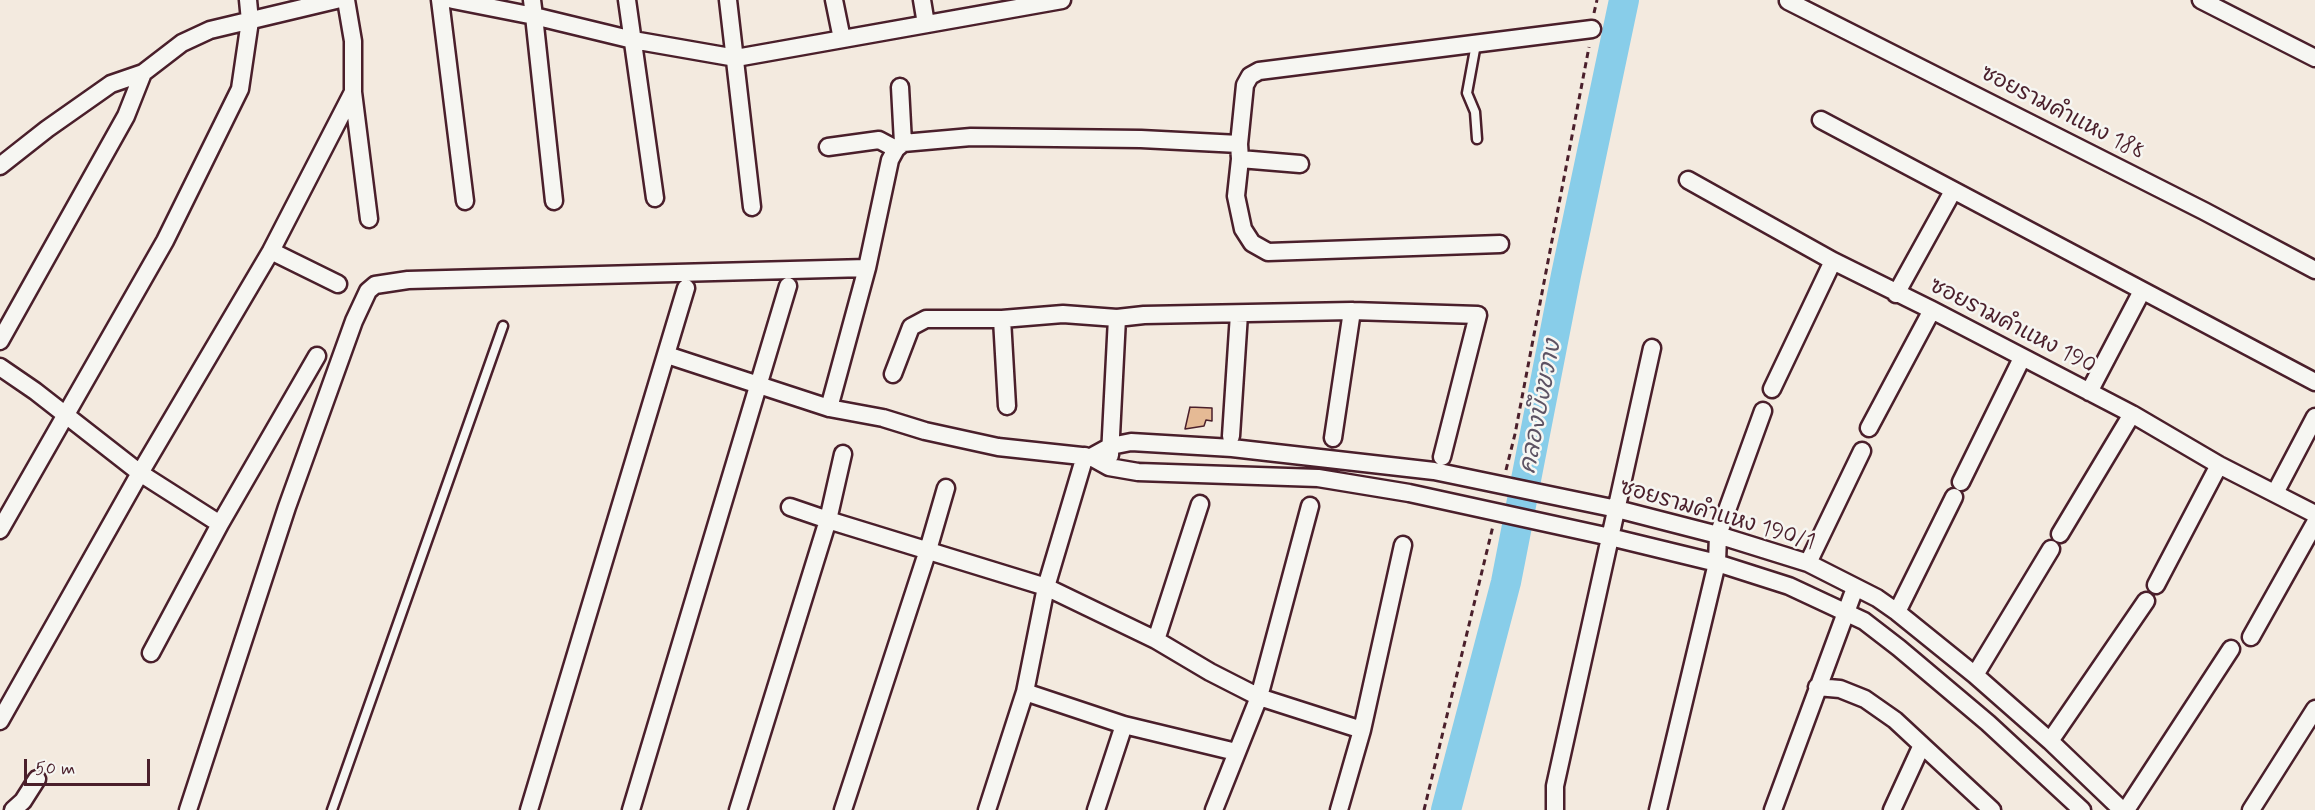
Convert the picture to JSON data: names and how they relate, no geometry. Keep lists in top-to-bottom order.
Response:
{
  "streets": {
    "street": ["ซอยรามคำแหง 188", "ซอยรามคำแหง 190", "ซอยรามคำแหง 190/1"]
  },
  "water": ["คลองบึงขวาง"],
  "scale_bar": "50 m"
}
